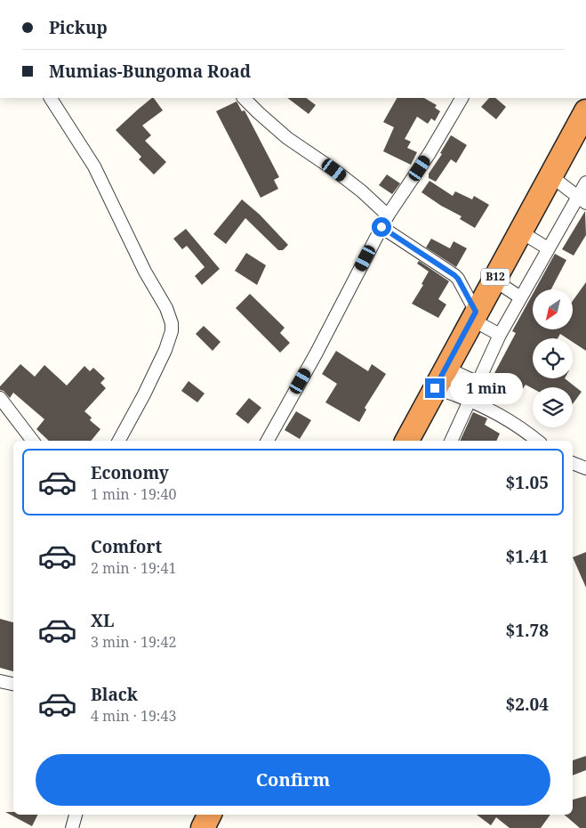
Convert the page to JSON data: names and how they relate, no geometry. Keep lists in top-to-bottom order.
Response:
{
  "streets": {
    "highway": ["B12"]
  },
  "north": "bottom left",
  "page": {
    "banner": ["Pickup", "Mumias-Bungoma Road"],
    "bubble": "1 min",
    "list": [
      {
        "name": "Economy",
        "note": "1 min · 19:40",
        "value": "$1.05"
      },
      {
        "name": "Comfort",
        "note": "2 min · 19:41",
        "value": "$1.41"
      },
      {
        "name": "XL",
        "note": "3 min · 19:42",
        "value": "$1.78"
      },
      {
        "name": "Black",
        "note": "4 min · 19:43",
        "value": "$2.04"
      }
    ],
    "buttons": "Confirm"
  }
}
